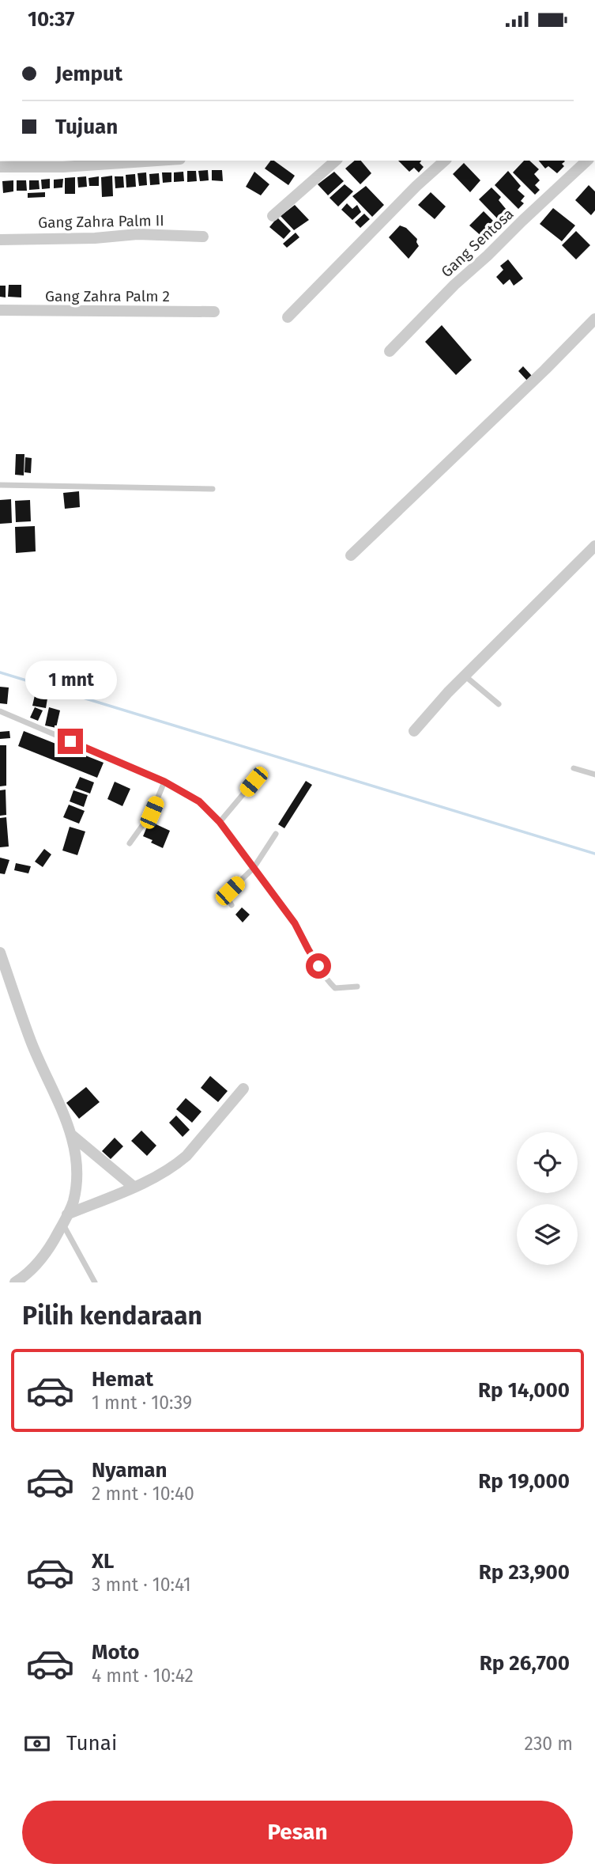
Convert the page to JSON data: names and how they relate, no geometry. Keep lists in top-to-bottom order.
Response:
{
  "streets": {
    "street": ["Gang Zahra Palm II", "Gang Sentosa", "Gang Zahra Palm 2"]
  },
  "page": {
    "status": "10:37",
    "banner": ["Jemput", "Tujuan"],
    "bubble": "1 mnt",
    "heading": "Pilih kendaraan",
    "list": [
      {
        "name": "Hemat",
        "note": "1 mnt · 10:39",
        "value": "Rp 14,000"
      },
      {
        "name": "Nyaman",
        "note": "2 mnt · 10:40",
        "value": "Rp 19,000"
      },
      {
        "name": "XL",
        "note": "3 mnt · 10:41",
        "value": "Rp 23,900"
      },
      {
        "name": "Moto",
        "note": "4 mnt · 10:42",
        "value": "Rp 26,700"
      }
    ],
    "pay": ["Tunai", "230 m"],
    "buttons": "Pesan"
  }
}
